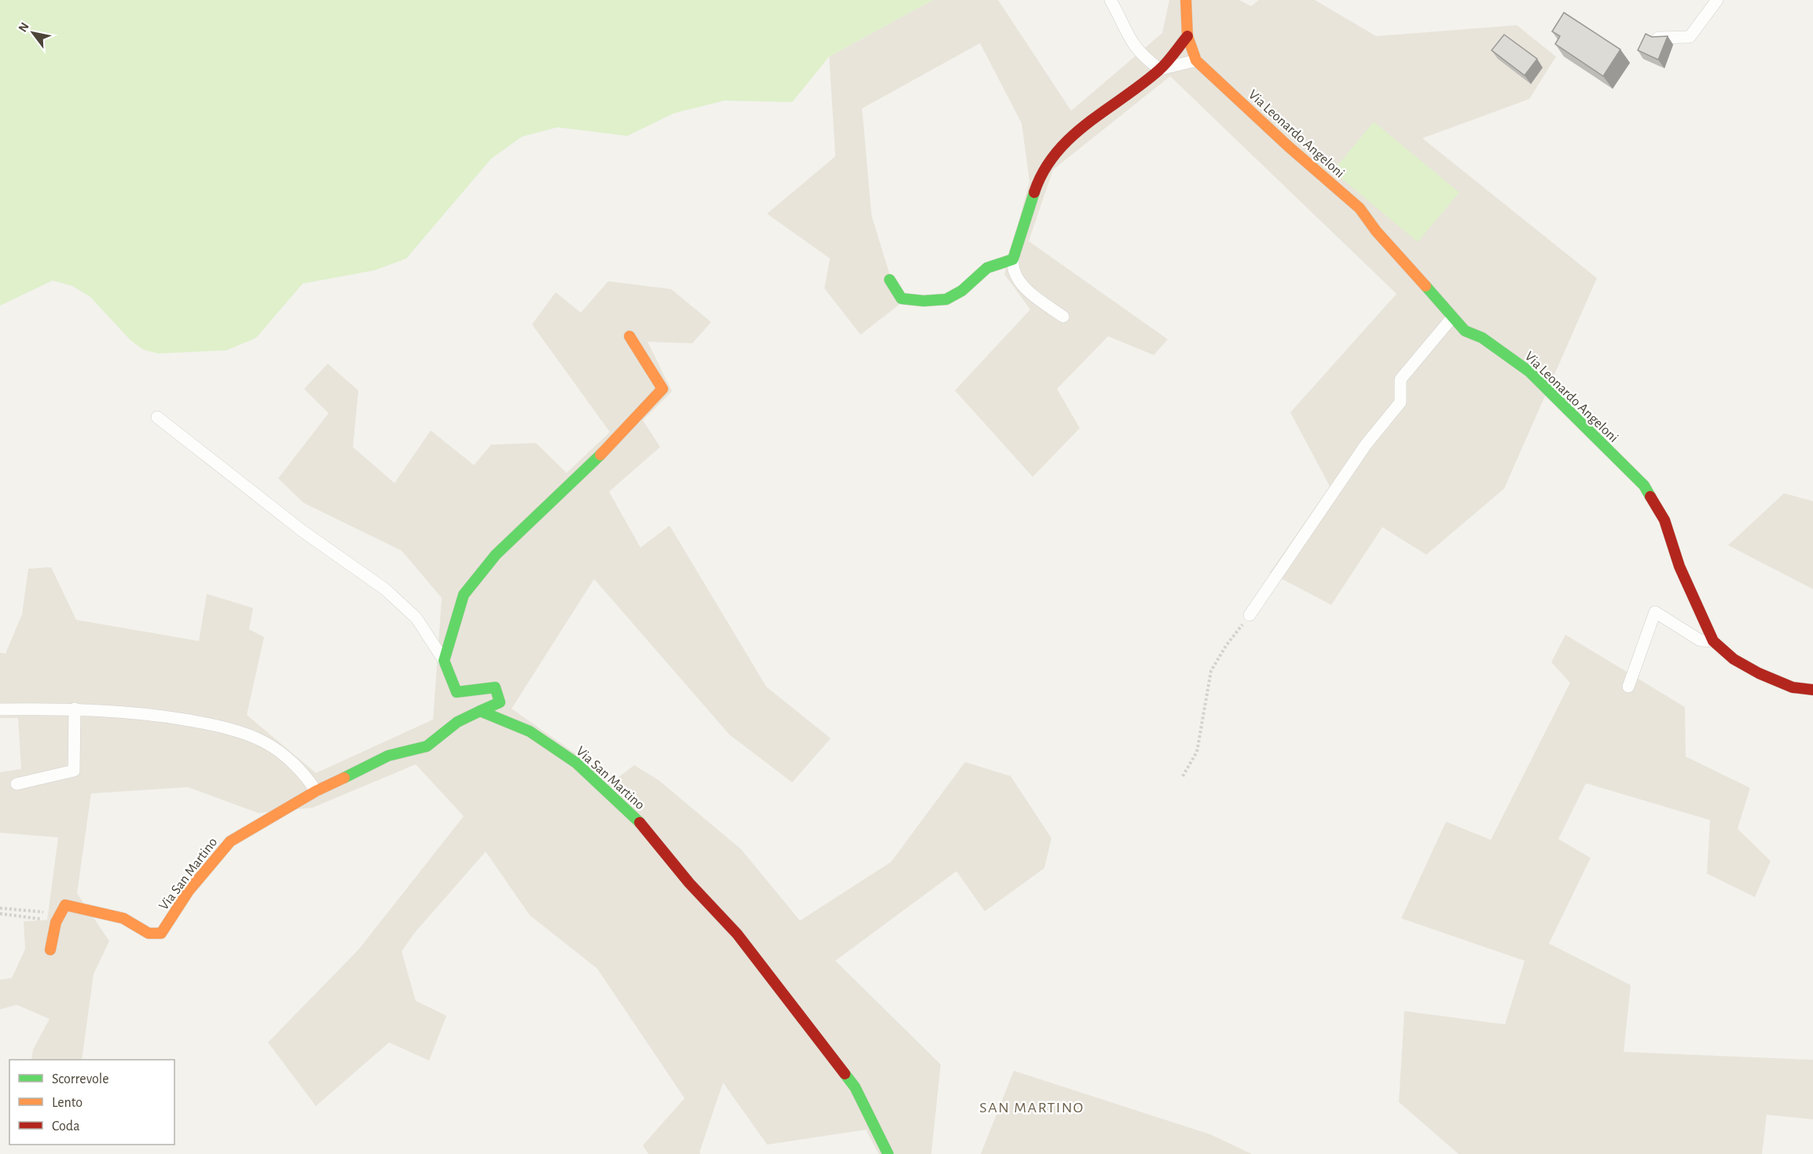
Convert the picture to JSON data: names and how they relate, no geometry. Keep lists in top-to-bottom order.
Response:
{
  "streets": {
    "street": ["Via Leonardo Angeloni", "Via San Martino"]
  },
  "districts": ["SAN MARTINO"],
  "legend": ["Scorrevole", "Lento", "Coda"],
  "north": "top left"
}
